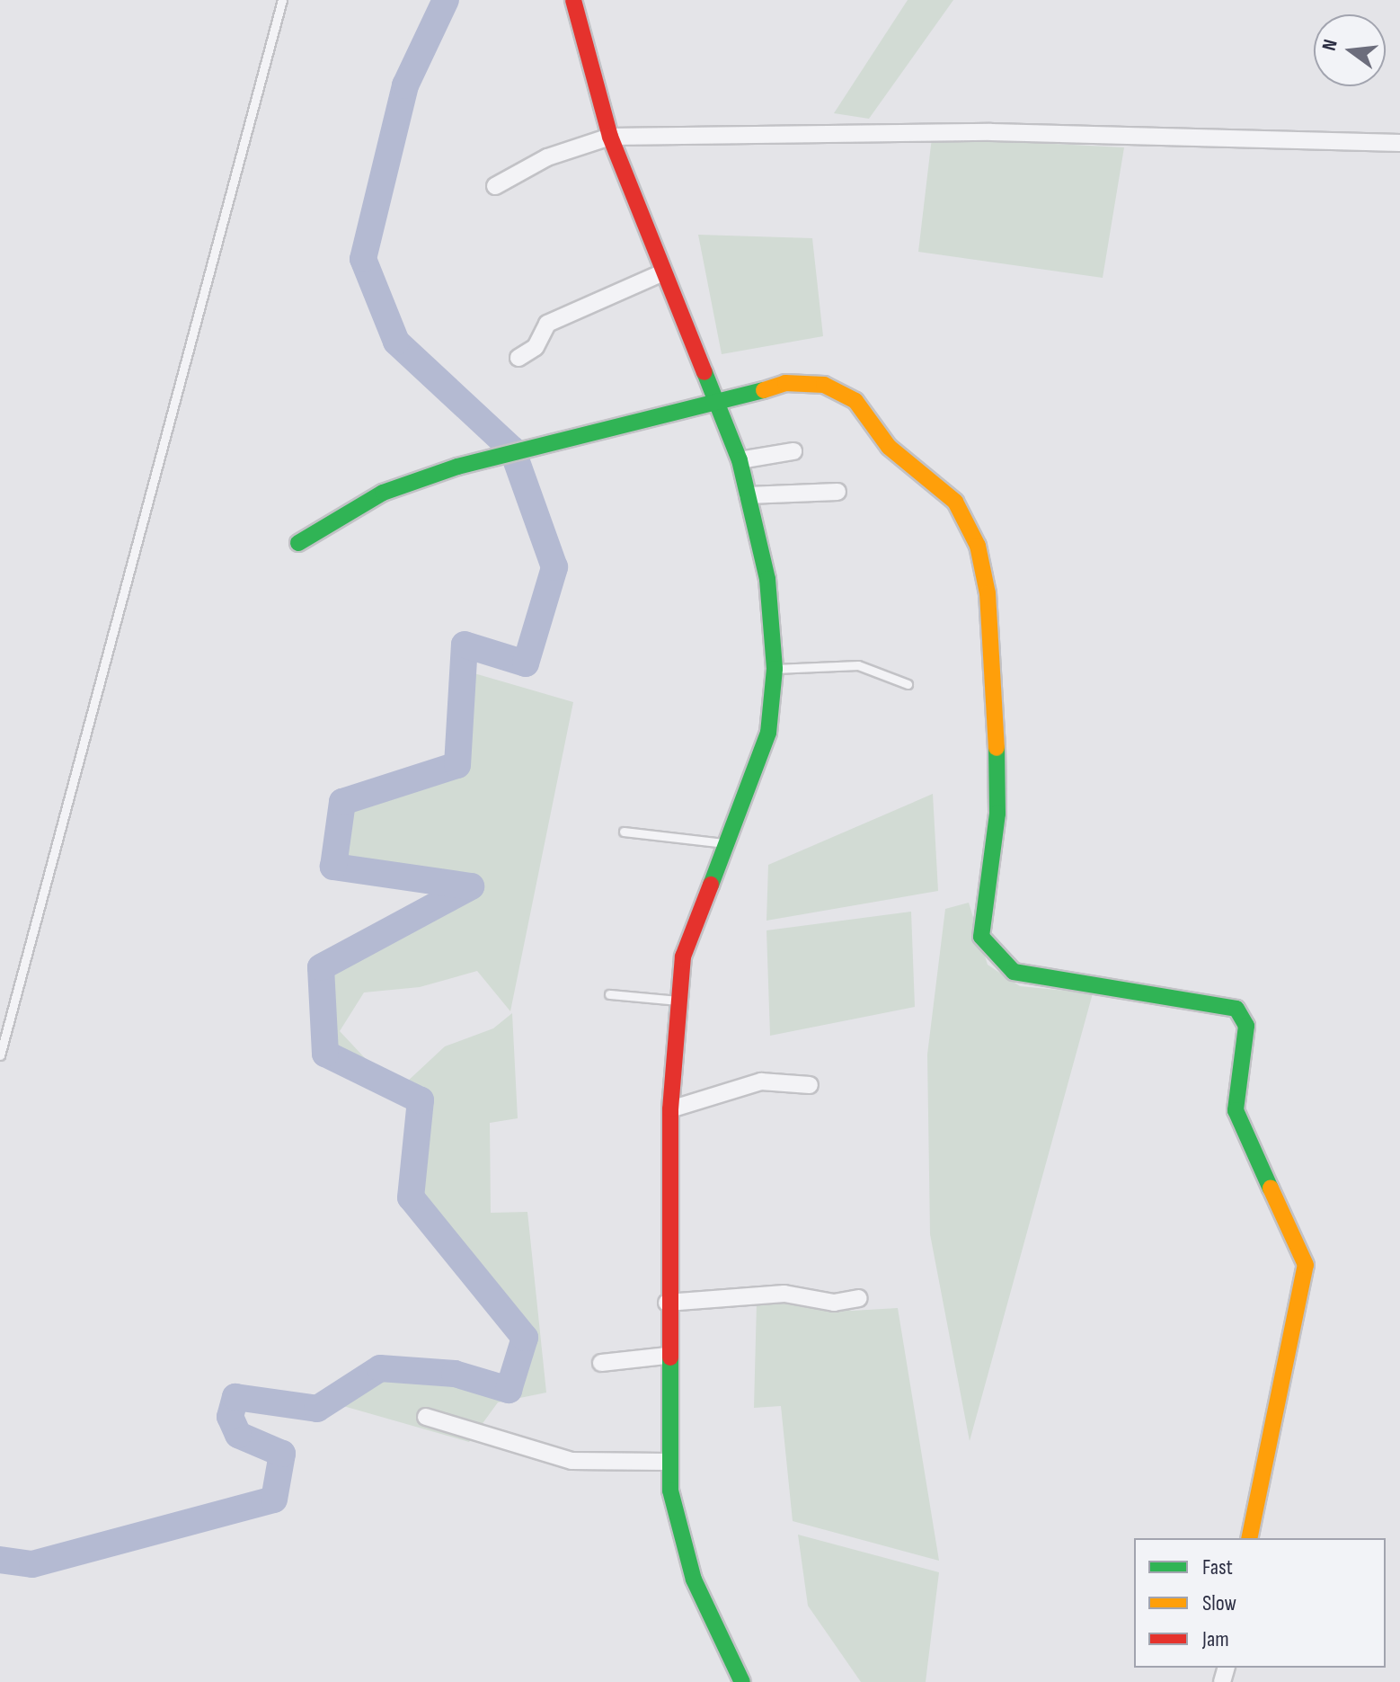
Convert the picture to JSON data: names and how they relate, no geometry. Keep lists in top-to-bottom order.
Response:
{
  "legend": ["Fast", "Slow", "Jam"],
  "north": "left"
}
